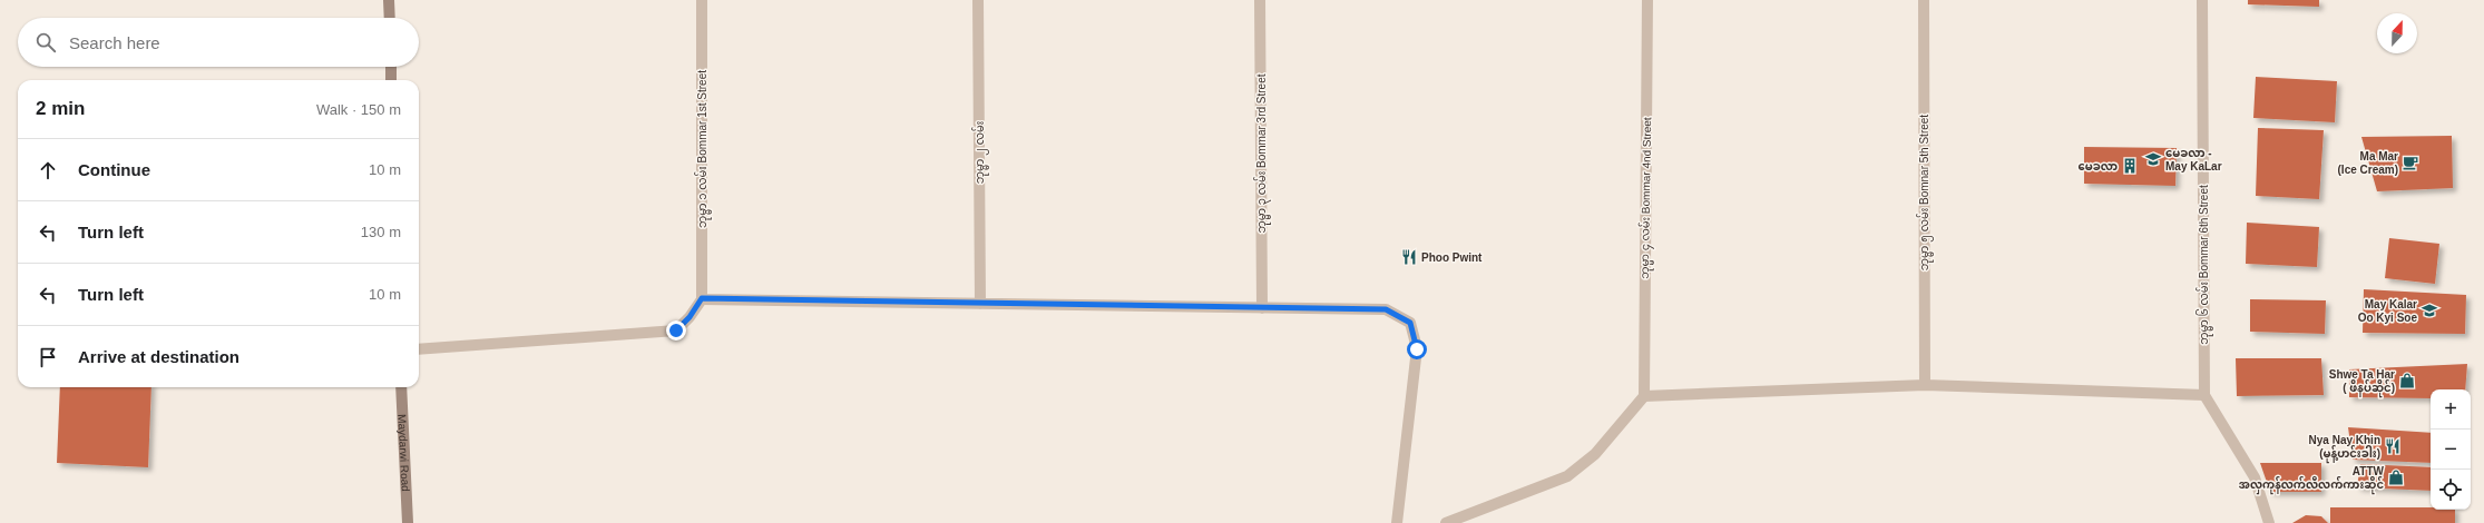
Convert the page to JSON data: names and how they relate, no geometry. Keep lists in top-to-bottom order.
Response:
{
  "streets": {
    "street": [
      "ဘုမ္မာ ၁ လမ်း Bommar 1st Street",
      "ဘုမ္မာ ၂ လမ်း",
      "ဘုမ္မာ ၃ လမ်း Bommar 3rd Street",
      "ဘုမ္မာ ၅ လမ်း Bomnar 5th Street",
      "ဘုမ္မာ ၄ လမ်း Bommar 4nd Street",
      "ဘုမ္မာ ၆ လမ်း Bommar 6th Street",
      "Maydarwi Road"
    ]
  },
  "places": {
    "school or university": ["မေခလာ - May KaLar", "May Kalar Oo Kyi Soe"],
    "cafe": ["Ma Mar (Ice Cream)"],
    "building": ["မေခလာ"],
    "restaurant": ["Phoo Pwint", "Nya Nay Khin (မုန့်ဟင်းခါး)"],
    "shop": ["Shwe Ta Har ( ဖိနပ်ဆိုင်)", "ATTW အလှကုန်လက်လီလက်ကားဆိုင်"]
  },
  "north": "top",
  "page": {
    "search": "Search here",
    "heading": ["2 min", "Walk · 150 m"],
    "list": [
      ["Continue", "10 m"],
      ["Turn left", "130 m"],
      ["Turn left", "10 m"],
      "Arrive at destination"
    ],
    "map_buttons": ["+", "−"]
  }
}
